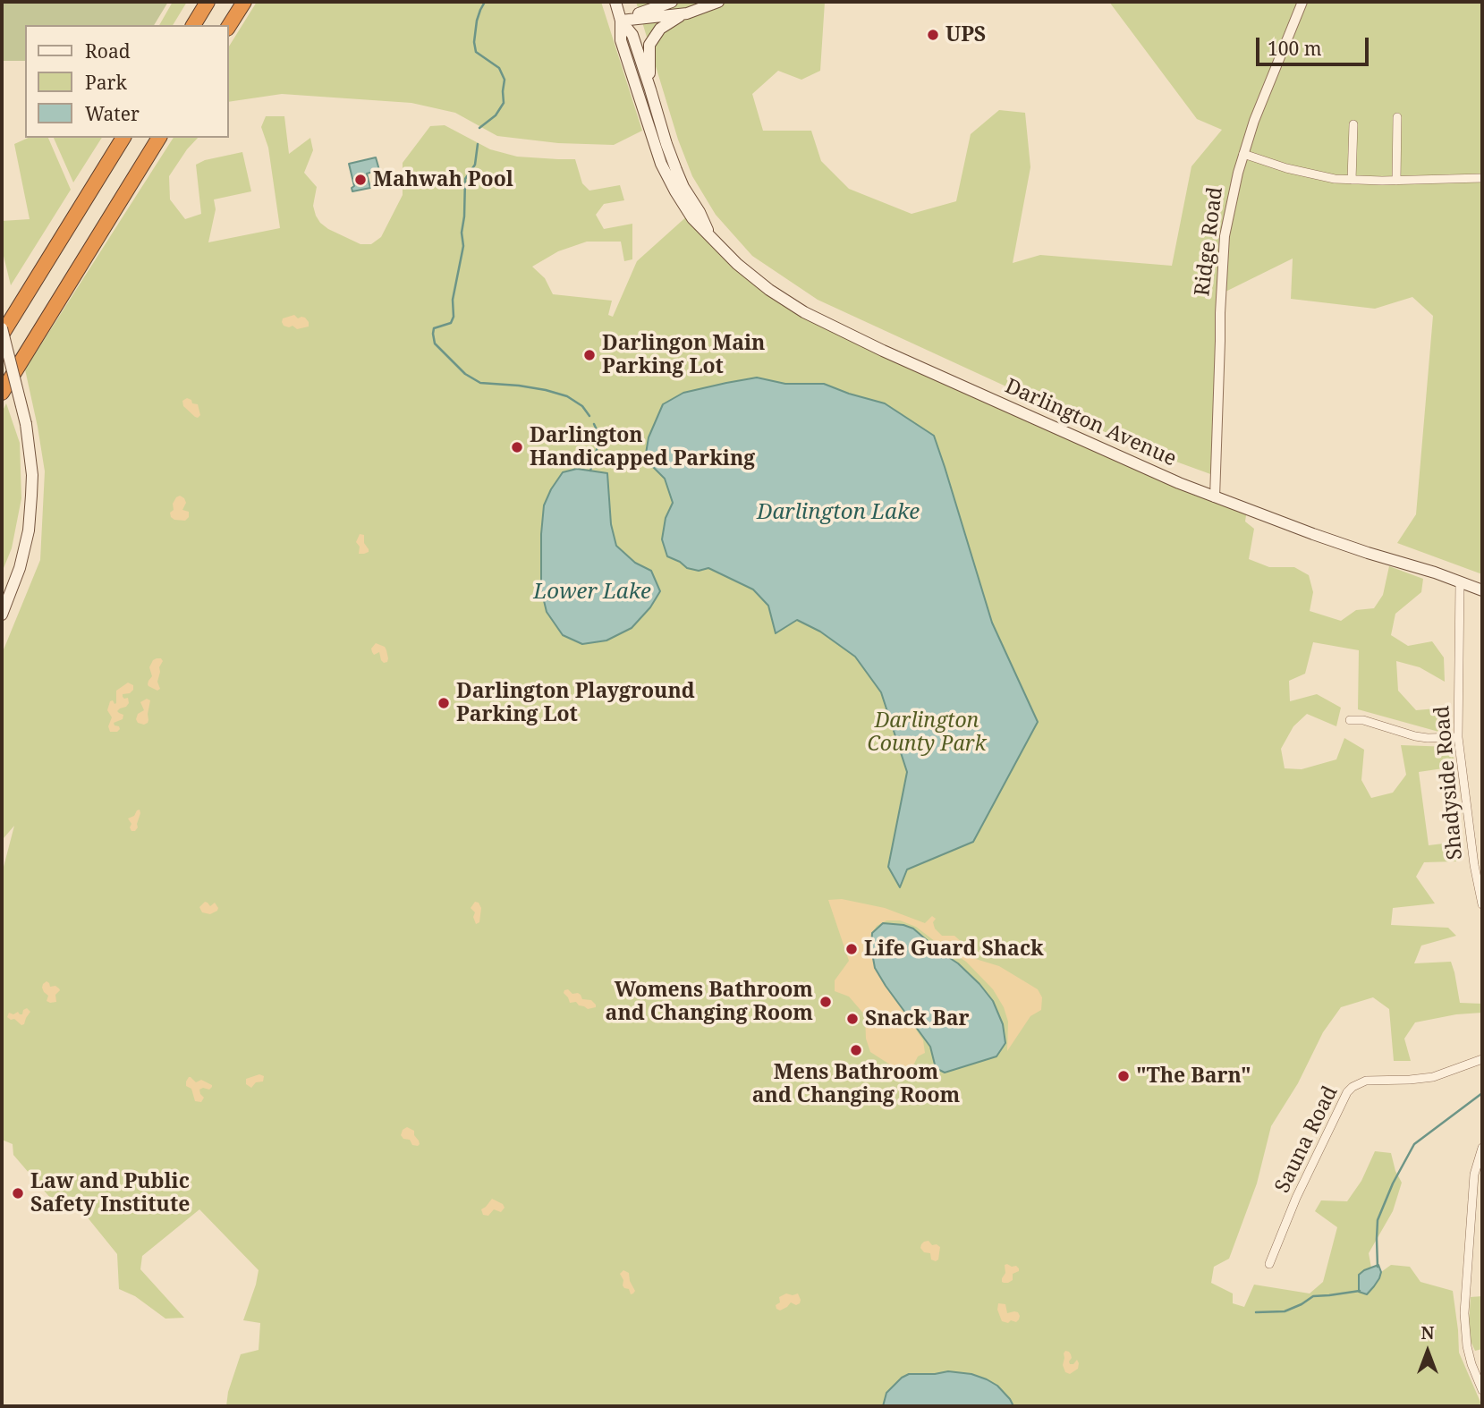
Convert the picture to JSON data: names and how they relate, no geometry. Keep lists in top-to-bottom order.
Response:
{
  "streets": {
    "main road": ["Darlington Avenue"],
    "street": ["Ridge Road", "Shadyside Road", "Sauna Road"]
  },
  "crossings": [
    ["Ridge Road", "Darlington Avenue"],
    ["Darlington Avenue", "Shadyside Road"]
  ],
  "water": ["Darlington Lake", "Lower Lake"],
  "parks": ["Darlington County Park"],
  "places": [
    "UPS",
    "Mahwah Pool",
    "Darlingon Main Parking Lot",
    "Darlington Handicapped Parking",
    "Darlington Playground Parking Lot",
    "Life Guard Shack",
    "Womens Bathroom and Changing Room",
    "Snack Bar",
    "Mens Bathroom and Changing Room",
    "\"The Barn\"",
    "Law and Public Safety Institute"
  ],
  "legend": ["Road", "Park", "Water"],
  "scale_bar": "100 m",
  "north": "top"
}
